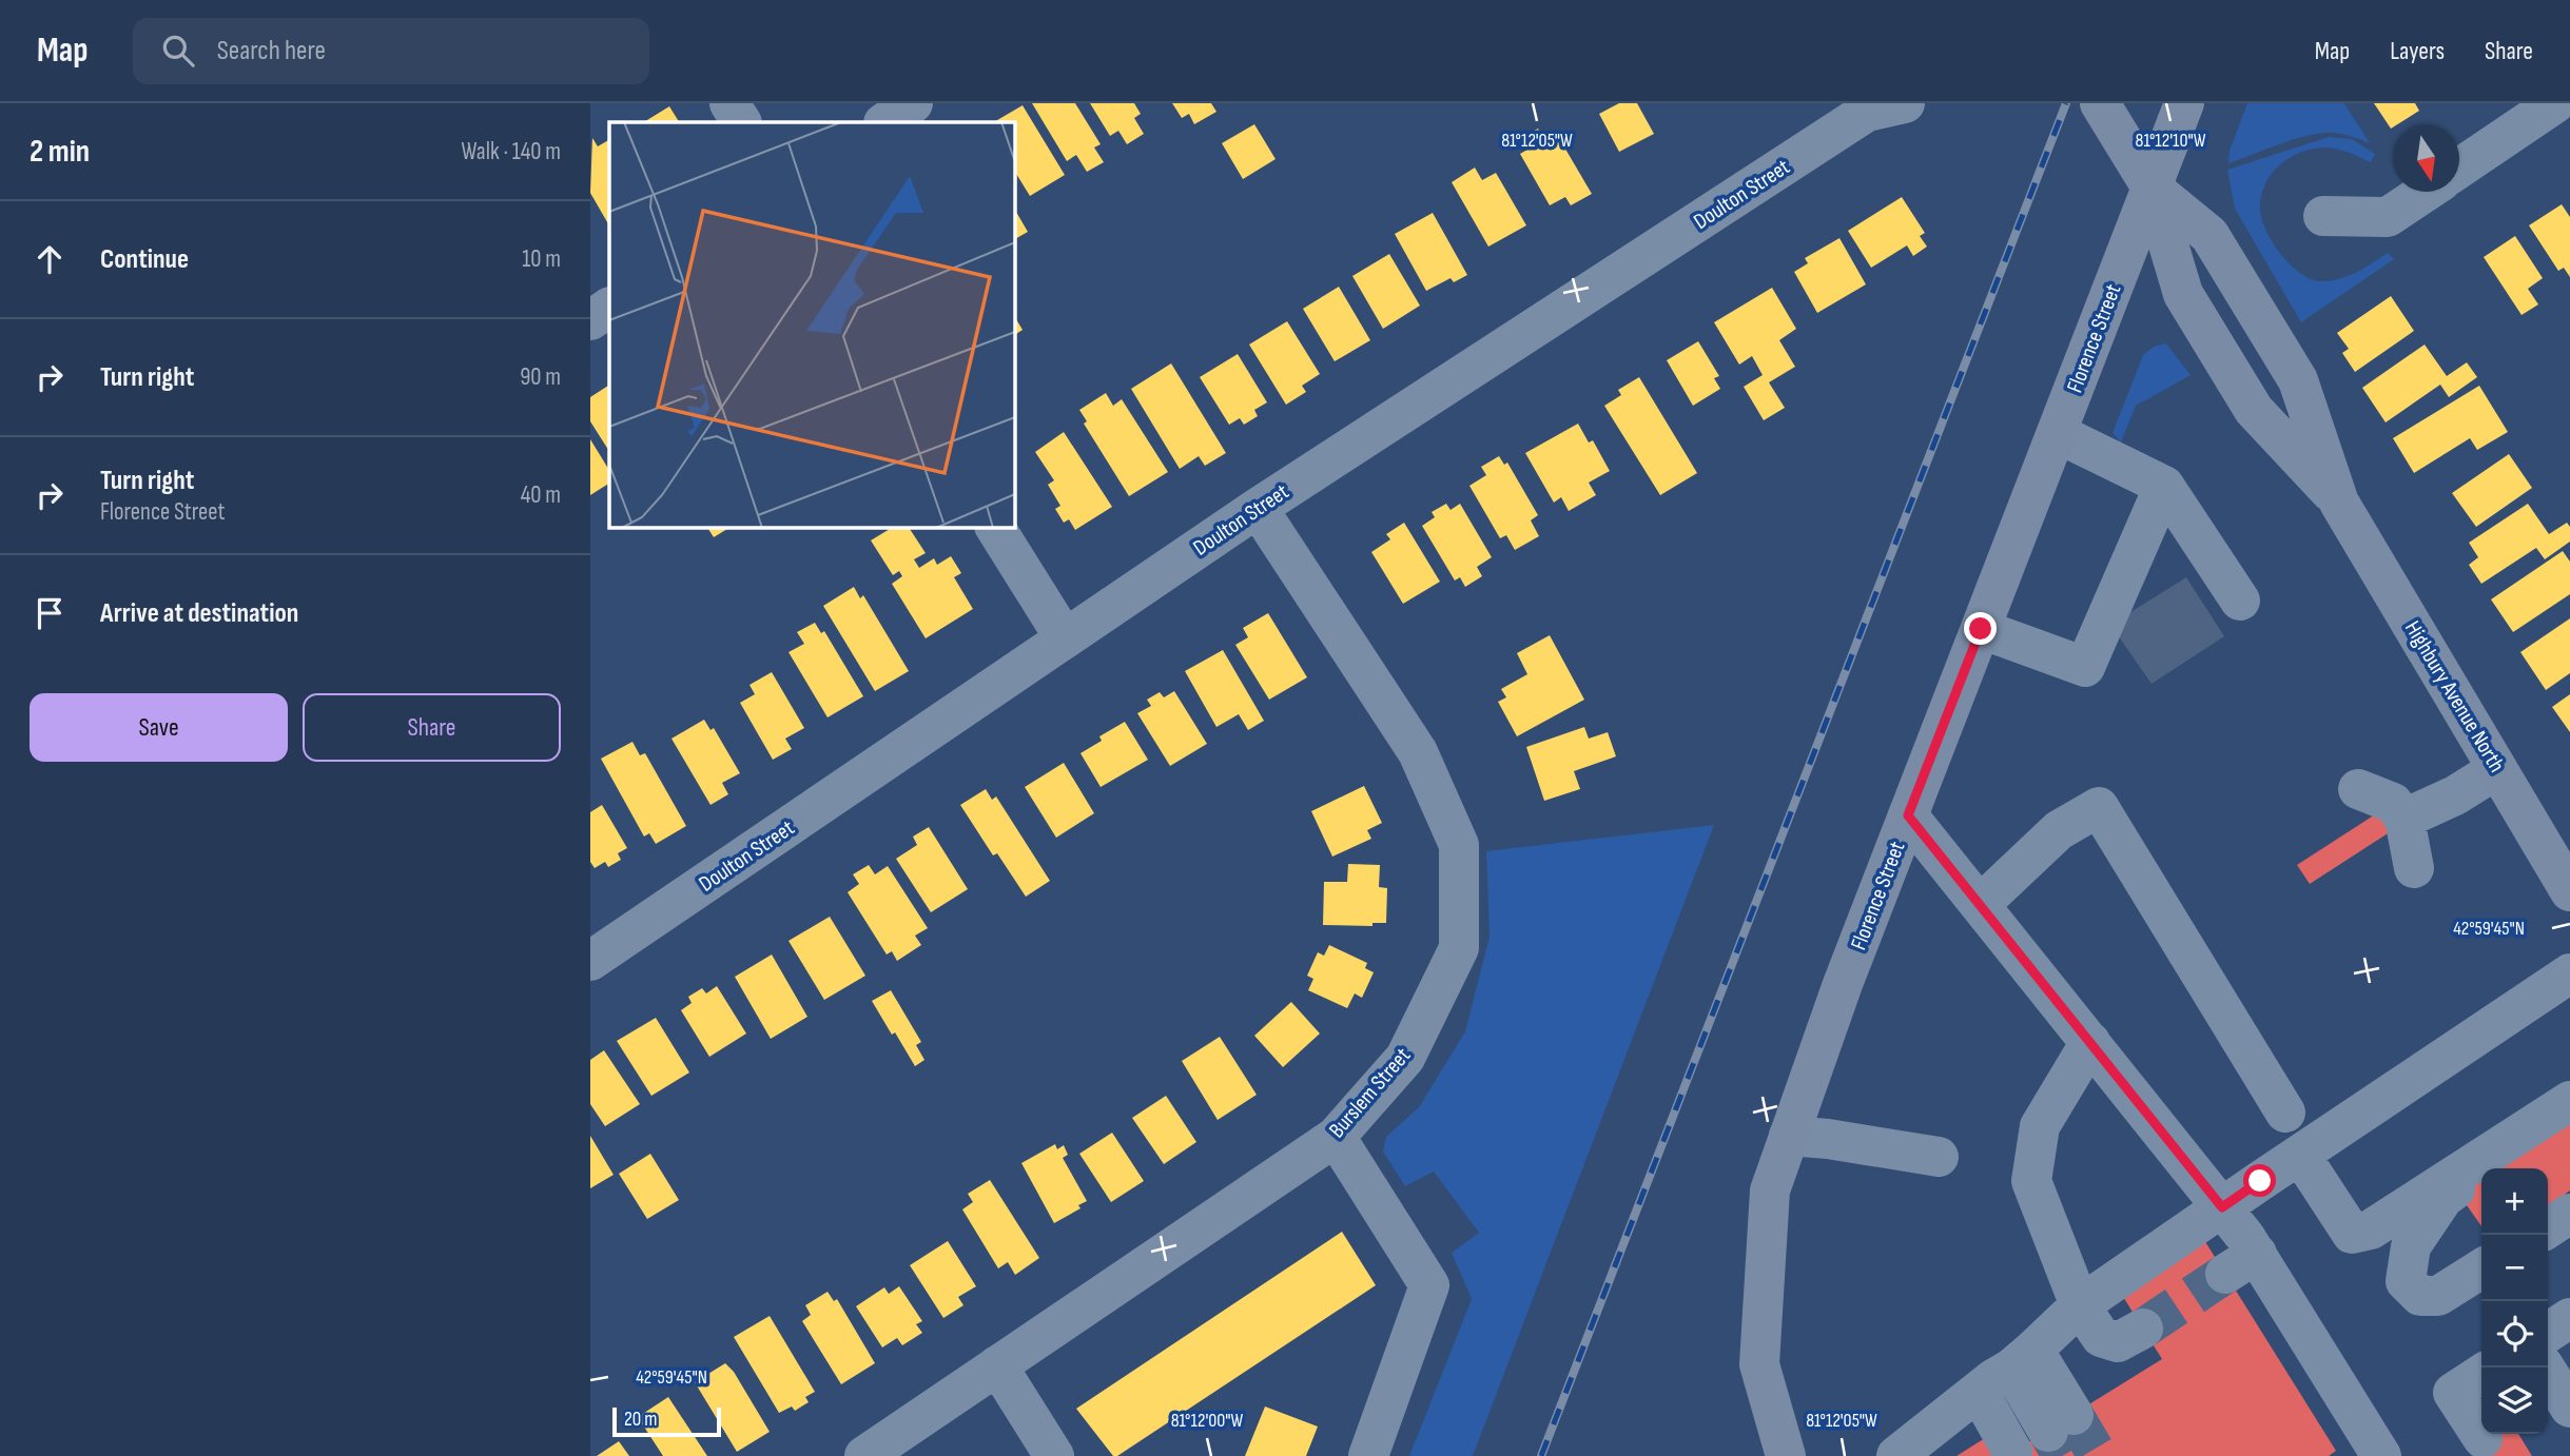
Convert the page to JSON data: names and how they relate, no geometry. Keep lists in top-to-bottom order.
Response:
{
  "streets": {
    "main road": ["Florence Street", "Highbury Avenue North"],
    "street": ["Doulton Street", "Burslem Street"]
  },
  "crossings": [
    ["Doulton Street", "Burslem Street"],
    ["Florence Street", "Highbury Avenue North"]
  ],
  "scale_bar": "20 m",
  "north": "bottom",
  "page": {
    "header": "Map",
    "search": "Search here",
    "nav": ["Map", "Layers", "Share"],
    "heading": ["2 min", "Walk · 140 m"],
    "list": [
      ["Continue", "10 m"],
      ["Turn right", "90 m"],
      ["Turn right", "Florence Street", "40 m"],
      "Arrive at destination"
    ],
    "buttons": ["Save", "Share"],
    "map_buttons": ["+", "−"],
    "scale": "20 m"
  },
  "coordinates": [
    "81°12'05\"W",
    "81°12'10\"W",
    "42°59'45\"N",
    "81°12'00\"W"
  ]
}
